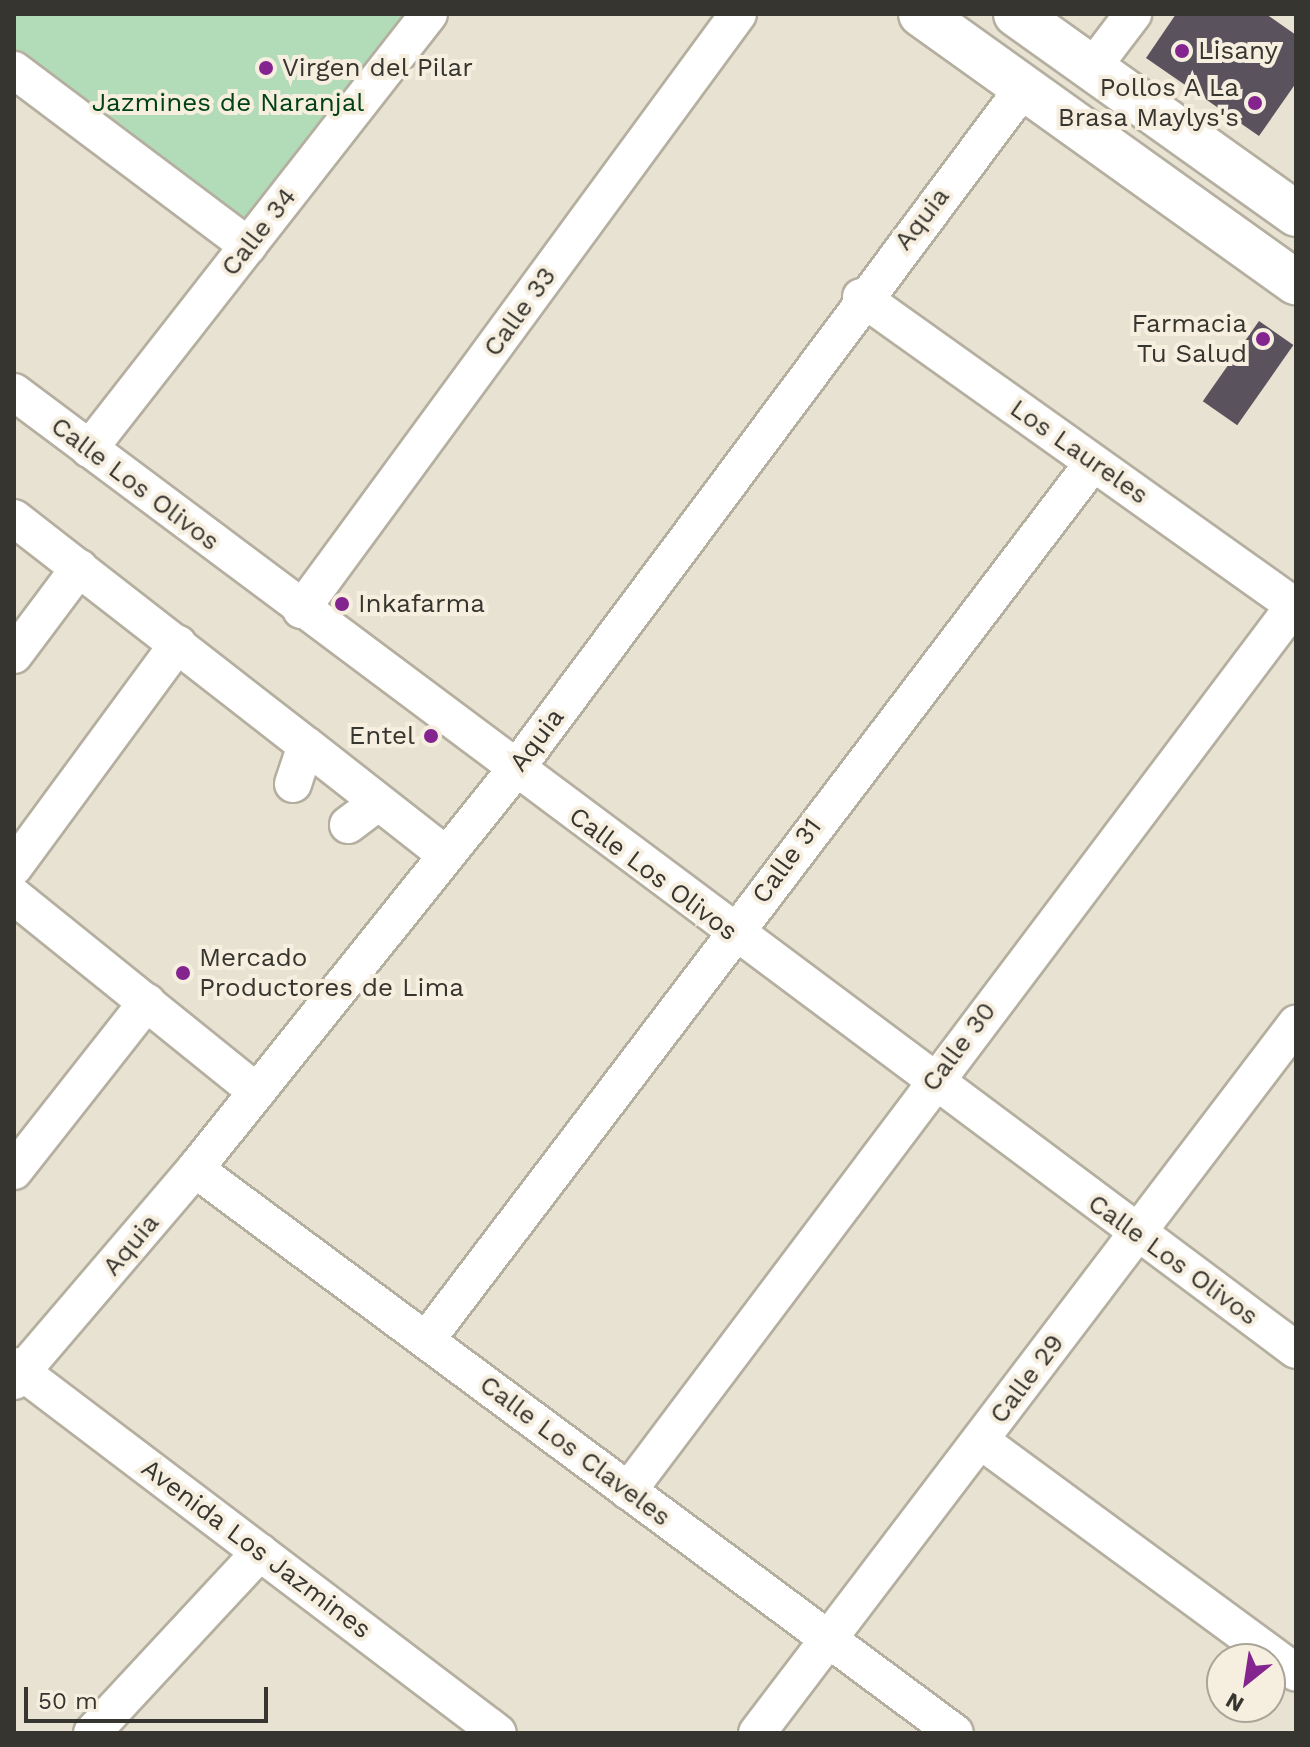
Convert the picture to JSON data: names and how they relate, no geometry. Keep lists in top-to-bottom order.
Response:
{
  "streets": {
    "street": [
      "Aquia",
      "Calle 34",
      "Calle 33",
      "Los Laureles",
      "Calle Los Olivos",
      "Calle 31",
      "Calle 30",
      "Calle 29",
      "Calle Los Claveles",
      "Avenida Los Jazmines"
    ]
  },
  "crossings": [
    ["Aquia", "Los Laureles"],
    ["Aquia", "Calle Los Olivos"],
    ["Aquia", "Calle Los Claveles"],
    ["Aquia", "Avenida Los Jazmines"],
    ["Calle 34", "Calle Los Olivos"],
    ["Calle 33", "Calle Los Olivos"],
    ["Los Laureles", "Calle 31"],
    ["Los Laureles", "Calle 30"],
    ["Calle Los Olivos", "Calle 31"],
    ["Calle Los Olivos", "Calle 30"],
    ["Calle Los Olivos", "Calle 29"],
    ["Calle 31", "Calle Los Claveles"],
    ["Calle 30", "Calle Los Claveles"],
    ["Calle 29", "Calle Los Claveles"]
  ],
  "parks": ["Jazmines de Naranjal"],
  "places": [
    "Lisany",
    "Virgen del Pilar",
    "Pollos A La Brasa Maylys's",
    "Farmacia Tu Salud",
    "Inkafarma",
    "Entel",
    "Mercado Productores de Lima"
  ],
  "scale_bar": "50 m",
  "north": "bottom left"
}
